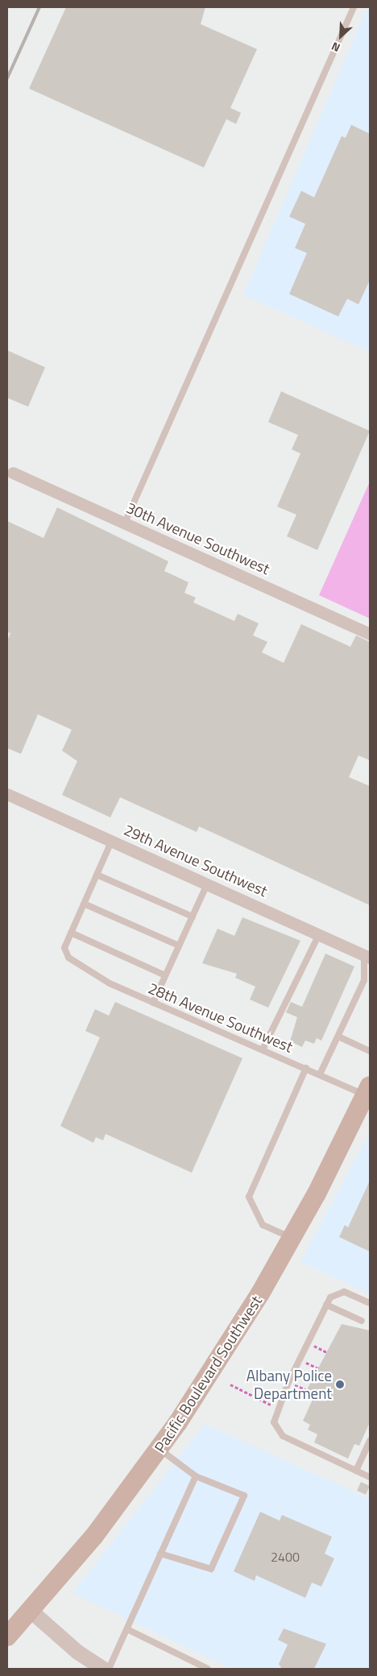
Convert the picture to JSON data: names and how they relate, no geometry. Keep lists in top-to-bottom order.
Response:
{
  "streets": {
    "main road": ["Pacific Boulevard Southwest"],
    "street": ["30th Avenue Southwest", "29th Avenue Southwest"],
    "lane": ["28th Avenue Southwest"]
  },
  "crossings": [
    ["28th Avenue Southwest", "Pacific Boulevard Southwest"]
  ],
  "places": ["Albany Police Department"],
  "house_numbers": ["2400"],
  "north": "bottom left"
}
